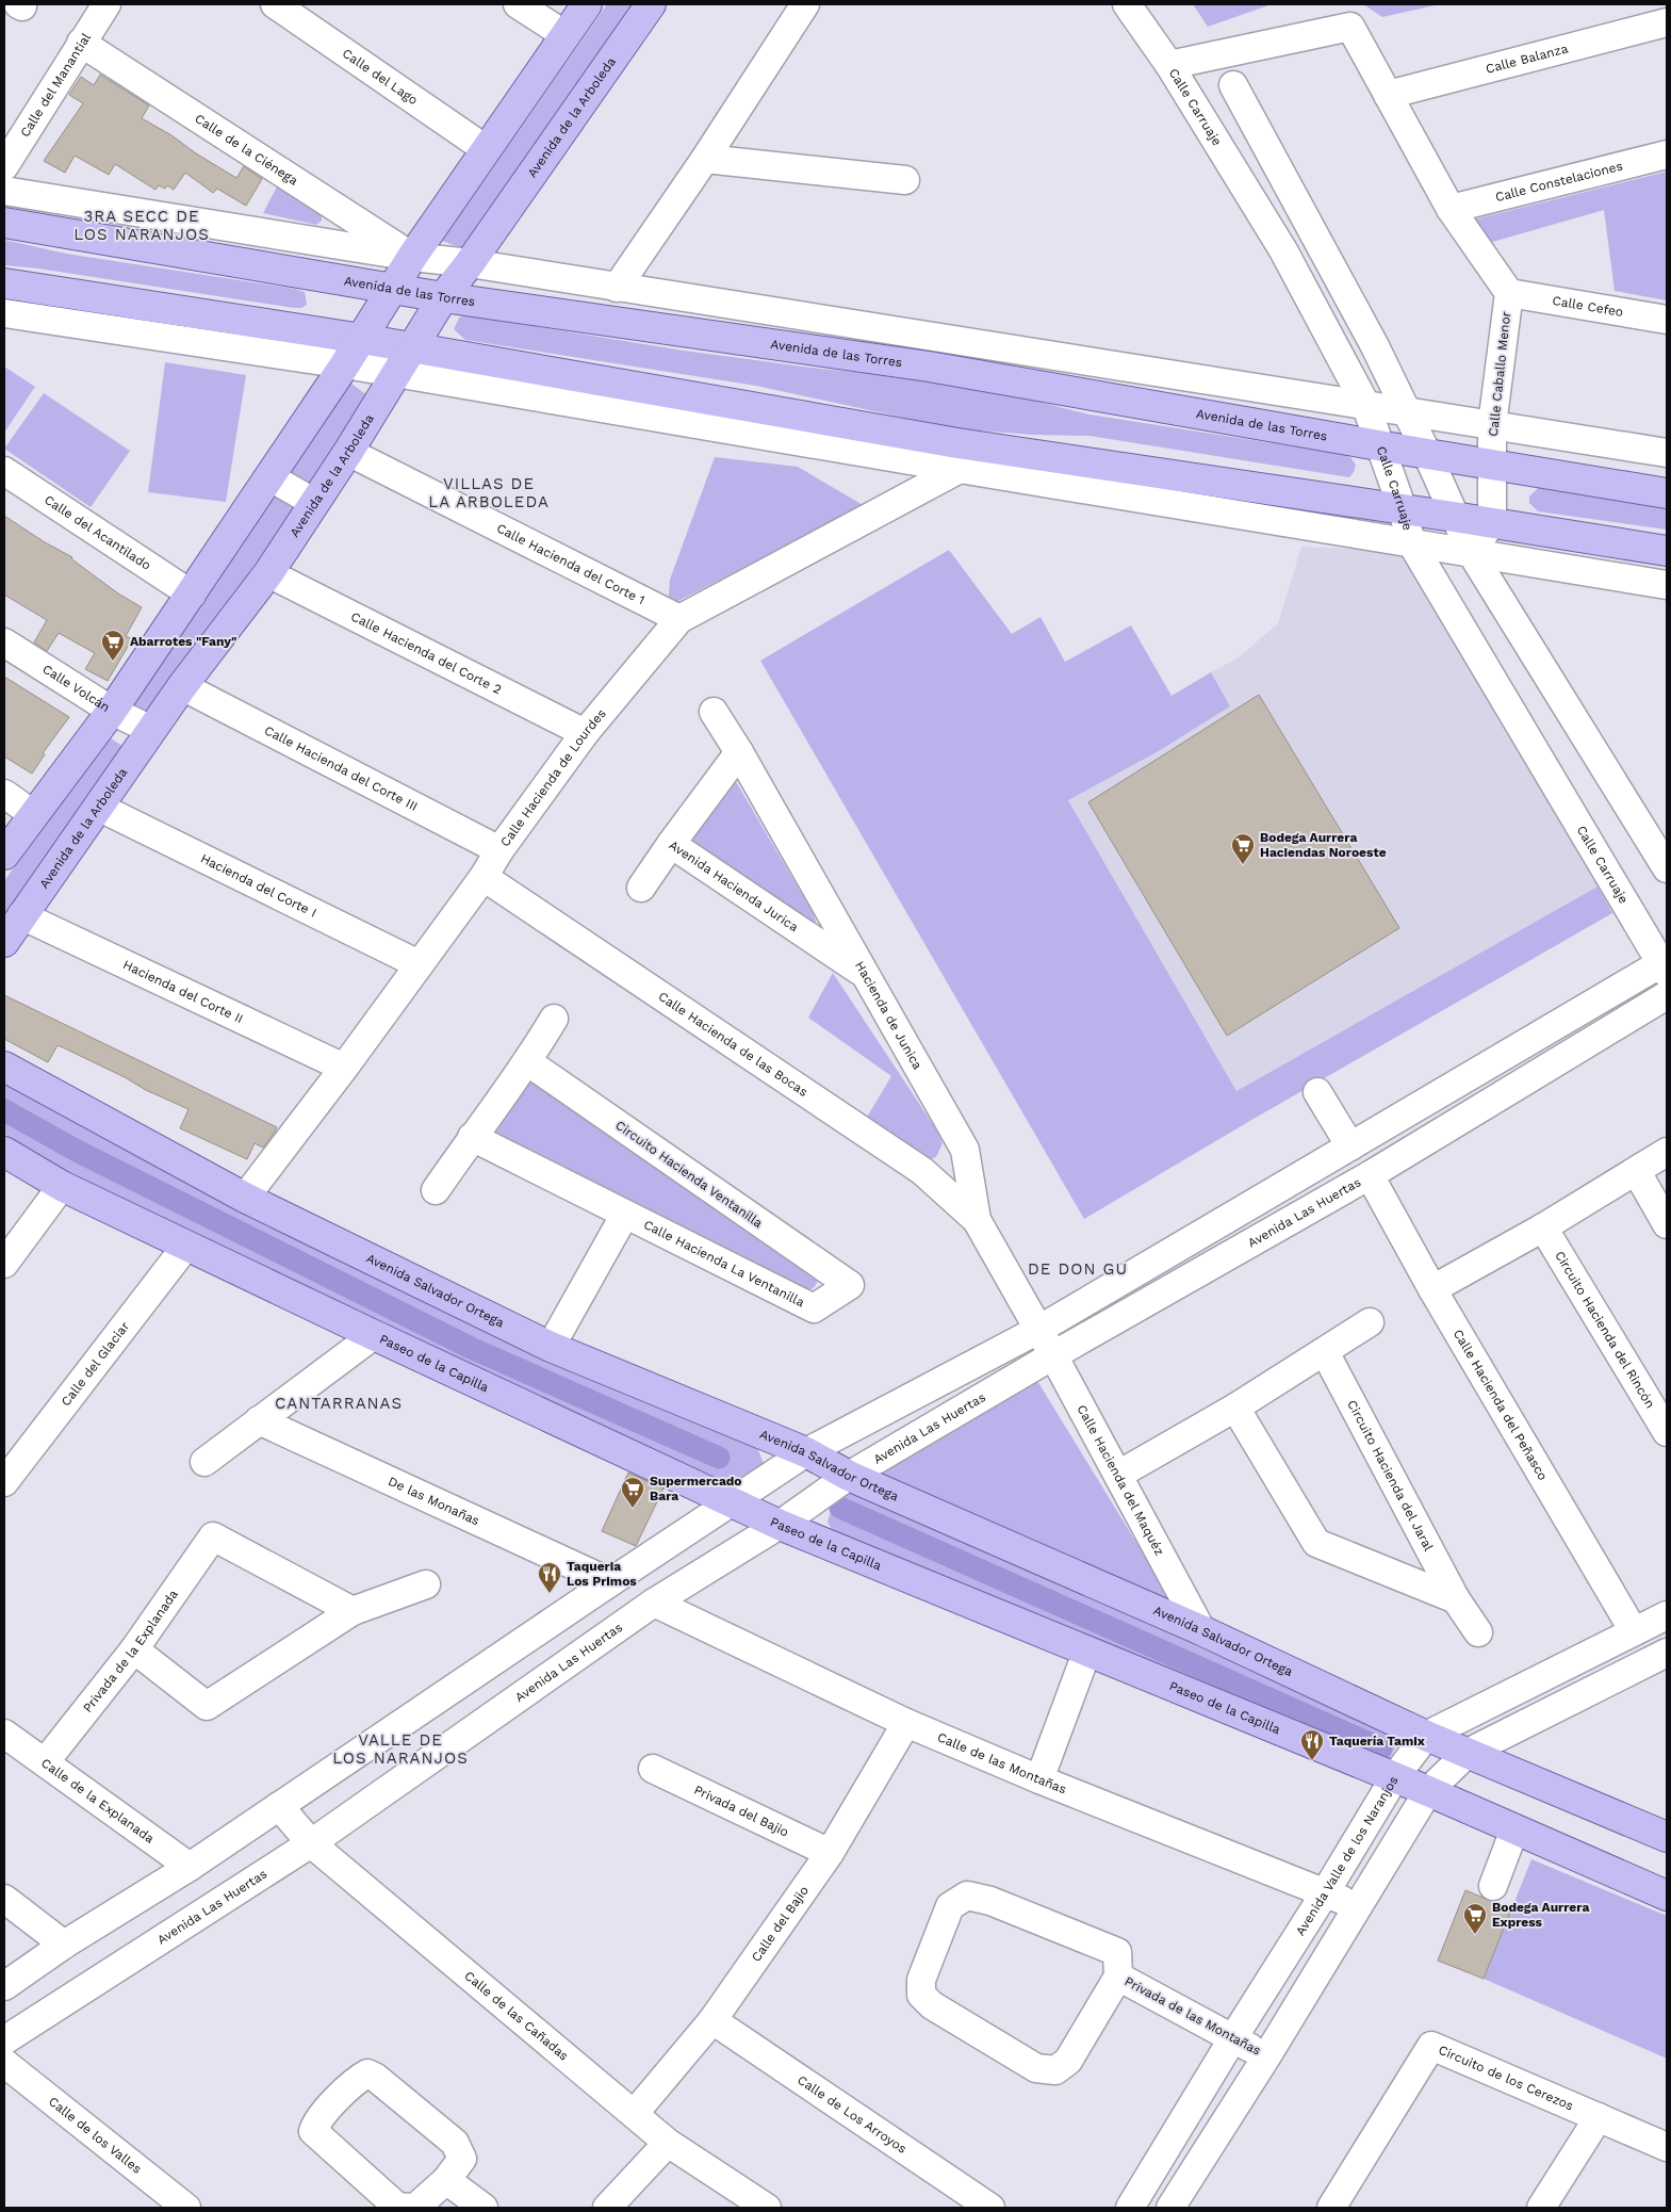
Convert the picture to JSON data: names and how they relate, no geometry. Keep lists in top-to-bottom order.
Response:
{
  "streets": {
    "main road": [
      "Avenida de la Arboleda",
      "Avenida de las Torres",
      "Avenida Salvador Ortega",
      "Paseo de la Capilla"
    ],
    "street": [
      "Calle Balanza",
      "Calle del Lago",
      "Calle del Manantial",
      "Calle Carruaje",
      "Calle de la Ciénega",
      "Calle Constelaciones",
      "Calle Cefeo",
      "Calle Caballo Menor",
      "Calle del Acantilado",
      "Calle Hacienda del Corte 1",
      "Calle Hacienda del Corte 2",
      "Calle Volcán",
      "Calle Hacienda del Corte III",
      "Calle Hacienda de Lourdes",
      "Avenida Hacienda Jurica",
      "Hacienda del Corte I",
      "Hacienda del Corte II",
      "Hacienda de Junica",
      "Calle Hacienda de las Bocas",
      "Circuito Hacienda Ventanilla",
      "Avenida Las Huertas",
      "Calle Hacienda La Ventanilla",
      "Circuito Hacienda del Rincón",
      "Calle del Glaciar",
      "Calle Hacienda del Peñasco",
      "Circuito Hacienda del Jaral",
      "Calle Hacienda del Maquéz",
      "De las Monañas",
      "Privada de la Explanada",
      "Calle de las Montañas",
      "Calle de la Explanada",
      "Privada del Bajio",
      "Avenida Valle de los Naranjos",
      "Calle del Bajio",
      "Calle de las Cañadas",
      "Privada de las Montañas",
      "Circuito de los Cerezos",
      "Calle de Los Arroyos",
      "Calle de los Valles"
    ]
  },
  "crossings": [
    ["Calle Balanza", "Calle Caballo Menor"],
    ["Calle del Manantial", "Calle de la Ciénega"],
    ["Calle Carruaje", "Avenida de las Torres"],
    ["Calle Carruaje", "Calle Caballo Menor"],
    ["Avenida de la Arboleda", "Avenida de las Torres"],
    ["Avenida de la Arboleda", "Calle Hacienda del Corte 1"],
    ["Avenida de la Arboleda", "Calle Hacienda del Corte 2"],
    ["Avenida de la Arboleda", "Calle Volcán"],
    ["Avenida de la Arboleda", "Calle Hacienda del Corte III"],
    ["Avenida de la Arboleda", "Hacienda del Corte I"],
    ["Avenida de la Arboleda", "Hacienda del Corte II"],
    ["Calle Constelaciones", "Calle Caballo Menor"],
    ["Avenida de las Torres", "Calle Caballo Menor"],
    ["Calle Cefeo", "Calle Caballo Menor"],
    ["Calle Hacienda del Corte 1", "Calle Hacienda de Lourdes"],
    ["Calle Hacienda del Corte 2", "Calle Hacienda de Lourdes"],
    ["Calle Hacienda del Corte III", "Calle Hacienda de Lourdes"],
    ["Calle Hacienda de Lourdes", "Hacienda del Corte I"],
    ["Calle Hacienda de Lourdes", "Hacienda del Corte II"],
    ["Calle Hacienda de Lourdes", "Calle Hacienda de las Bocas"],
    ["Calle Hacienda de Lourdes", "Avenida Salvador Ortega"],
    ["Avenida Hacienda Jurica", "Hacienda de Junica"],
    ["Hacienda de Junica", "Calle Hacienda de las Bocas"],
    ["Hacienda de Junica", "Calle Hacienda del Maquéz"],
    ["Circuito Hacienda Ventanilla", "Calle Hacienda La Ventanilla"],
    ["Avenida Las Huertas", "Avenida Salvador Ortega"],
    ["Avenida Las Huertas", "Paseo de la Capilla"],
    ["Avenida Las Huertas", "Calle Hacienda del Peñasco"],
    ["Avenida Las Huertas", "Calle Hacienda del Maquéz"],
    ["Avenida Las Huertas", "Calle de las Montañas"],
    ["Avenida Las Huertas", "Calle de las Cañadas"],
    ["Avenida Salvador Ortega", "Calle Hacienda del Maquéz"],
    ["Avenida Salvador Ortega", "Avenida Valle de los Naranjos"],
    ["Calle del Glaciar", "Paseo de la Capilla"],
    ["Paseo de la Capilla", "Avenida Valle de los Naranjos"],
    ["Calle Hacienda del Peñasco", "Avenida Valle de los Naranjos"],
    ["Privada de la Explanada", "Calle de la Explanada"],
    ["Calle de las Montañas", "Avenida Valle de los Naranjos"],
    ["Calle de las Montañas", "Calle del Bajio"],
    ["Privada del Bajio", "Calle del Bajio"],
    ["Avenida Valle de los Naranjos", "Privada de las Montañas"],
    ["Calle del Bajio", "Calle de las Cañadas"],
    ["Calle del Bajio", "Calle de Los Arroyos"]
  ],
  "districts": [
    "3RA SECC DE LOS NARANJOS",
    "VILLAS DE LA ARBOLEDA",
    "DE DON GU",
    "CANTARRANAS",
    "VALLE DE LOS NARANJOS"
  ],
  "places": {
    "supermarket": [
      "Abarrotes \"Fany\"",
      "Bodega Aurrera Haciendas Noroeste",
      "Supermercado Bara",
      "Bodega Aurrera Express"
    ],
    "restaurant": ["Taqueria Los Primos", "Taquería Tamix"]
  }
}
